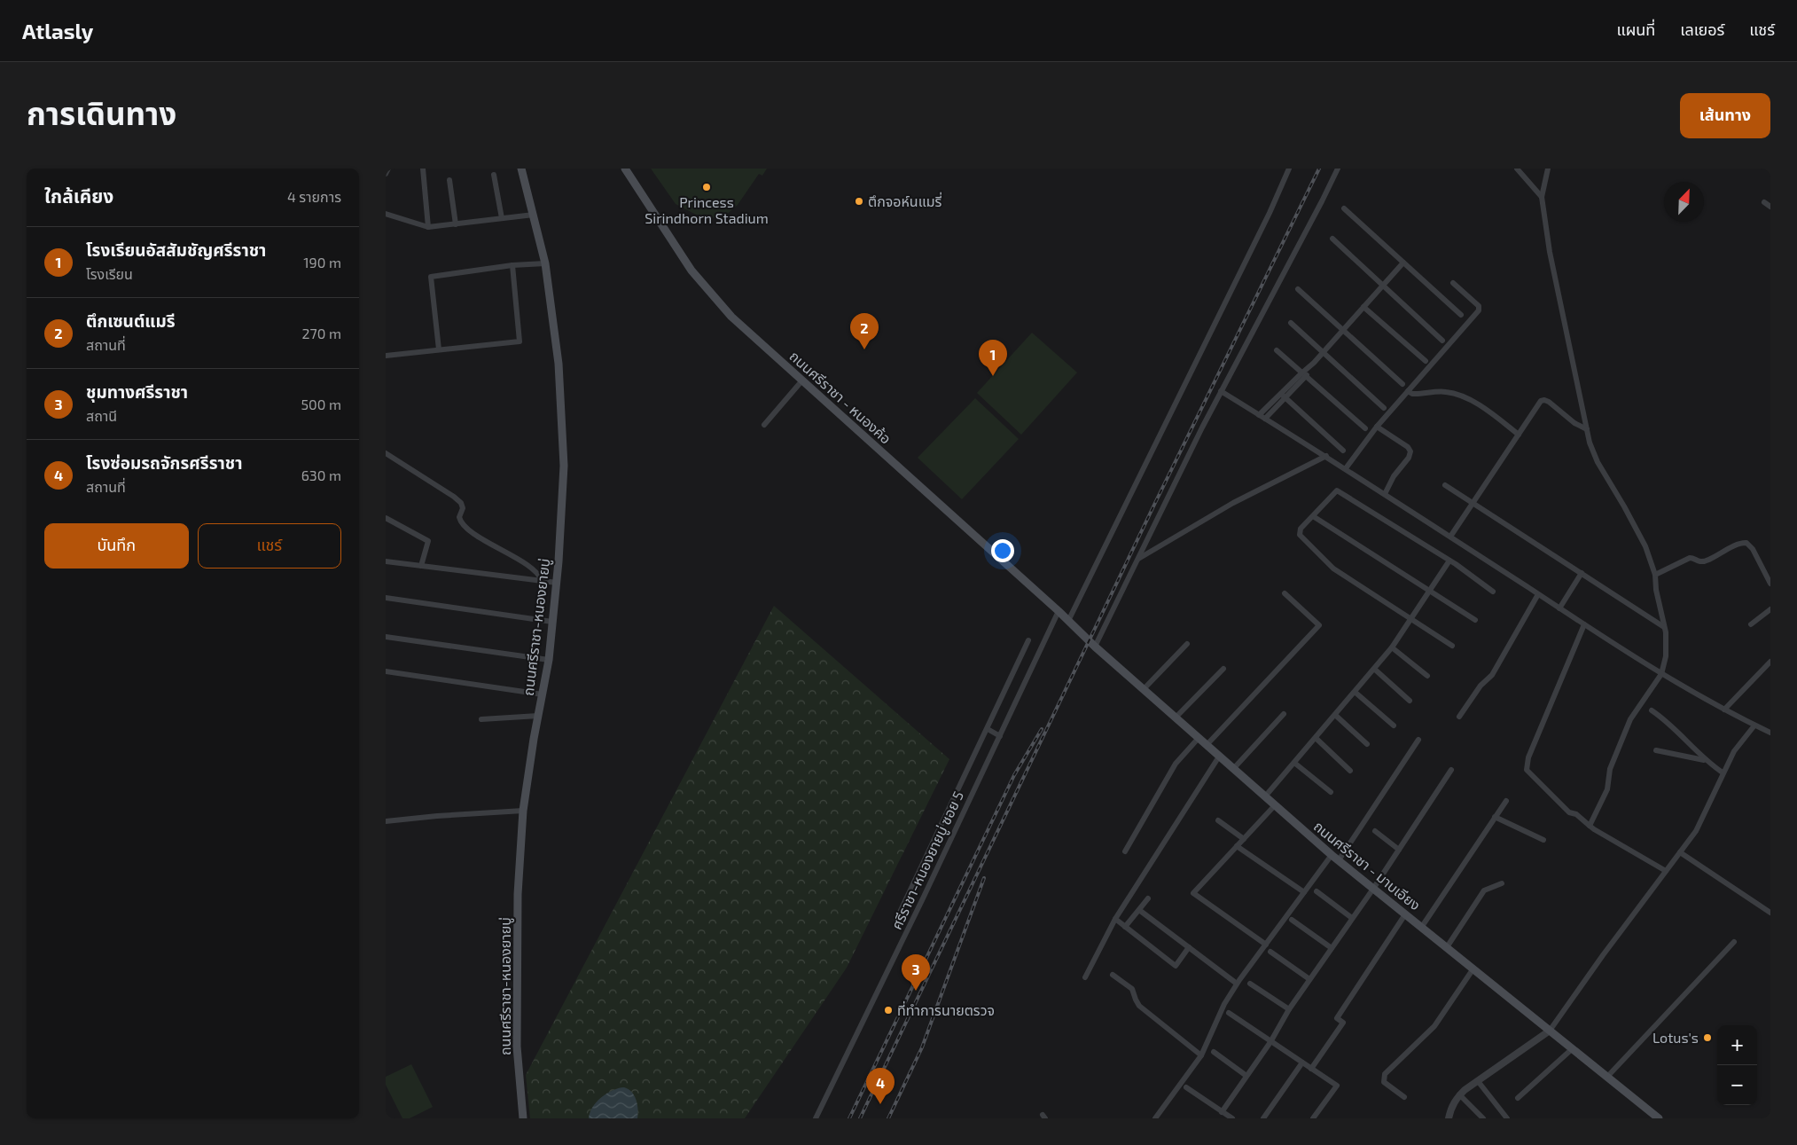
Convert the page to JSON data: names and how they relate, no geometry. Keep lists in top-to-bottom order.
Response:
{
  "streets": {
    "main road": ["ถนนศรีราชา - หนองค้อ", "ถนนศรีราชา-หนองยายบู่", "ถนนศรีราชา - มาบเอียง"],
    "street": ["ศรีราชา-หนองยายบู่ ซอย 5"]
  },
  "crossings": [
    ["ถนนศรีราชา - หนองค้อ", "ศรีราชา-หนองยายบู่ ซอย 5"],
    ["ถนนศรีราชา - หนองค้อ", "ถนนศรีราชา - มาบเอียง"]
  ],
  "places": [
    "Princess Sirindhorn Stadium",
    "ตึกจอห์นแมรี่",
    "ที่ทำการนายตรวจ",
    "Lotus's"
  ],
  "north": "top right",
  "page": {
    "header": "Atlasly",
    "nav": ["แผนที่", "เลเยอร์", "แชร์"],
    "title": "การเดินทาง",
    "buttons": [
      "เส้นทาง",
      ["บันทึก", "แชร์"]
    ],
    "heading": ["ใกล้เคียง", "4 รายการ"],
    "list": [
      {
        "mark": "1",
        "name": "โรงเรียนอัสสัมชัญศรีราชา",
        "note": "โรงเรียน",
        "value": "190 m"
      },
      {
        "mark": "2",
        "name": "ตึกเซนต์แมรี",
        "note": "สถานที่",
        "value": "270 m"
      },
      {
        "mark": "3",
        "name": "ชุมทางศรีราชา",
        "note": "สถานี",
        "value": "500 m"
      },
      {
        "mark": "4",
        "name": "โรงซ่อมรถจักรศรีราชา",
        "note": "สถานที่",
        "value": "630 m"
      }
    ],
    "pins": [
      "2",
      "1",
      "3",
      "4"
    ],
    "map_buttons": ["+", "−"]
  }
}
